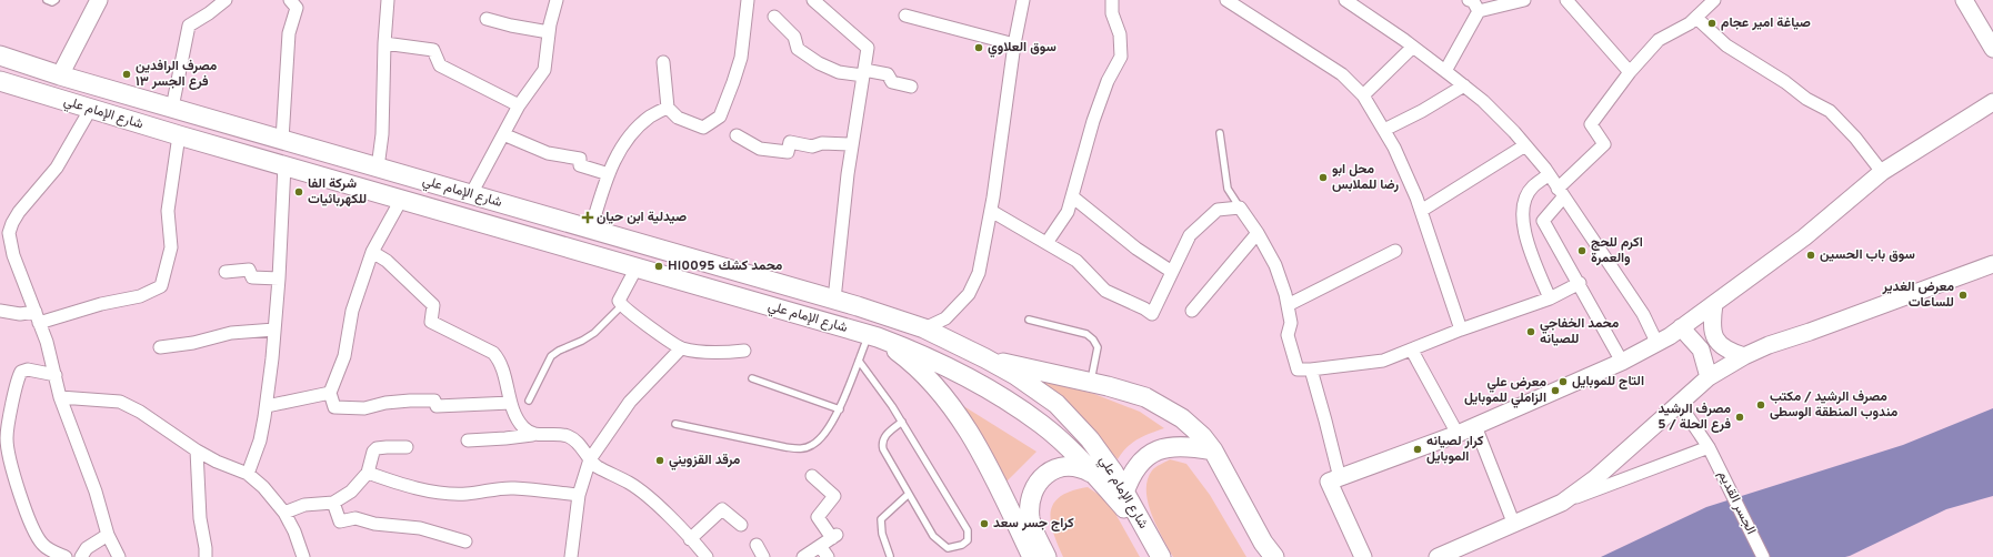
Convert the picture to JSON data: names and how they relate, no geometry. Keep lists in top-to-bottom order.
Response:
{
  "streets": {
    "main road": ["شارع الإمام علي"],
    "street": ["الجسر القديم"]
  },
  "places": {
    "other": [
      "صياغة امير عجام",
      "سوق العلاوي",
      "مصرف الرافدين فرع الجسر ١٣",
      "محل ابو رضا للملابس",
      "شركة الفا للكهربائيات",
      "اكرم للحج والعمرة",
      "سوق باب الحسين",
      "Hl0095 محمد كشك",
      "معرض الغدير للساعات",
      "محمد الخفاجي للصيانه",
      "التاج للموبايل",
      "معرض علي الزاملي للموبايل",
      "مصرف الرشيد / مكتب مندوب المنطقة الوسطى",
      "مصرف الرشيد فرع الحلة / 5",
      "كرار لصيانه الموبايل",
      "مرقد القزويني",
      "كراج جسر سعد"
    ],
    "health": ["صيدلية ابن حيان"]
  }
}
